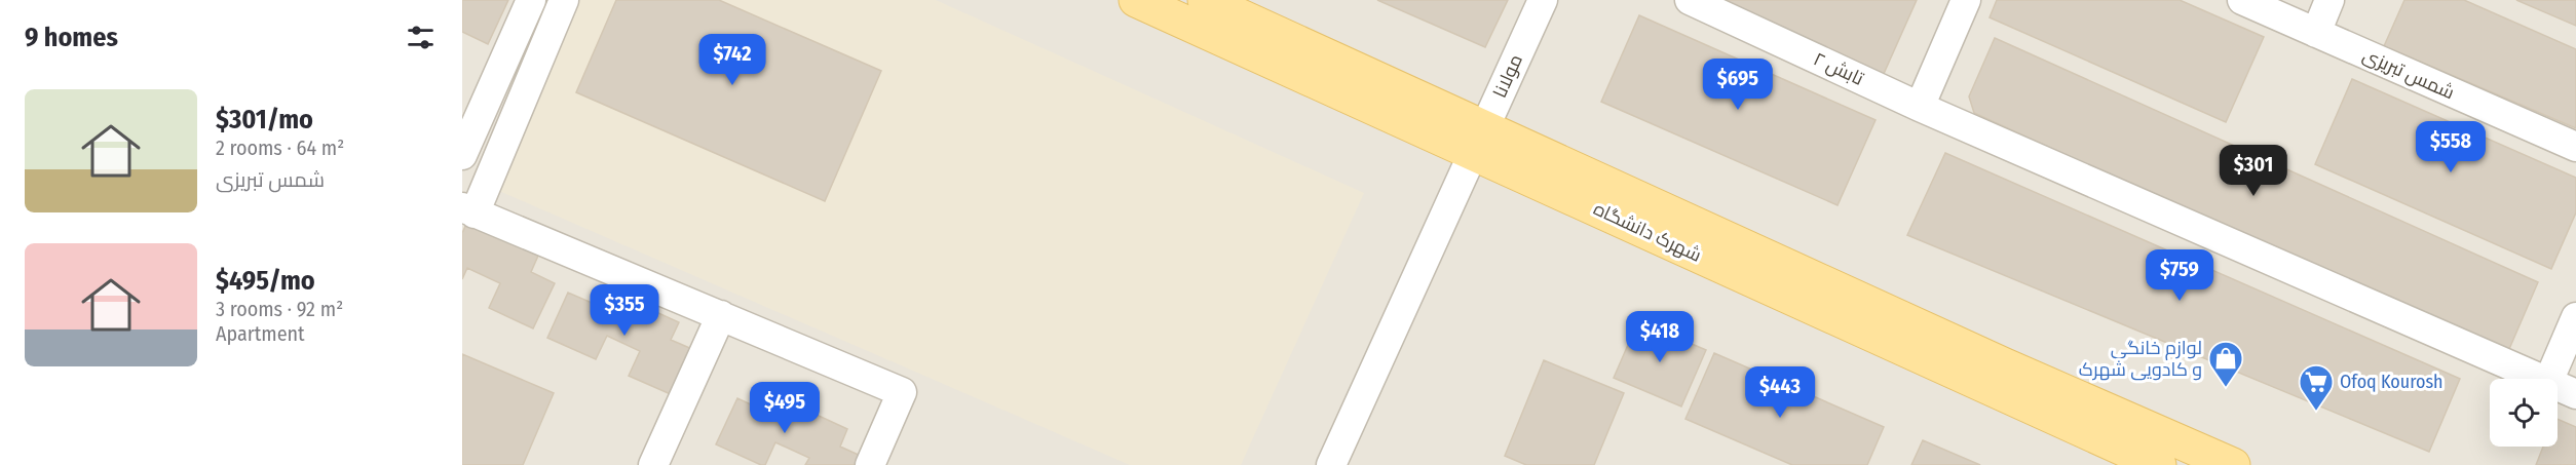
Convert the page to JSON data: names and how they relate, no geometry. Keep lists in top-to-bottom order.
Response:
{
  "streets": {
    "main road": ["شهرک دانشگاه"],
    "street": ["تابش ۲", "شمس تبریزی", "مولانا"]
  },
  "crossings": [
    ["مولانا", "شهرک دانشگاه"]
  ],
  "places": {
    "shop": ["لوازم خانگی و کادویی شهرک"],
    "supermarket": ["Ofoq Kourosh"]
  },
  "page": {
    "heading": "9 homes",
    "price": [
      "$742",
      "$695",
      "$558",
      "$301",
      "$759",
      "$355",
      "$418",
      "$443",
      "$495"
    ],
    "list": [
      {
        "name": "$301/mo",
        "note": "2 rooms · 64 m² · شمس تبریزی"
      },
      {
        "name": "$495/mo",
        "note": "3 rooms · 92 m² · Apartment"
      }
    ]
  }
}
